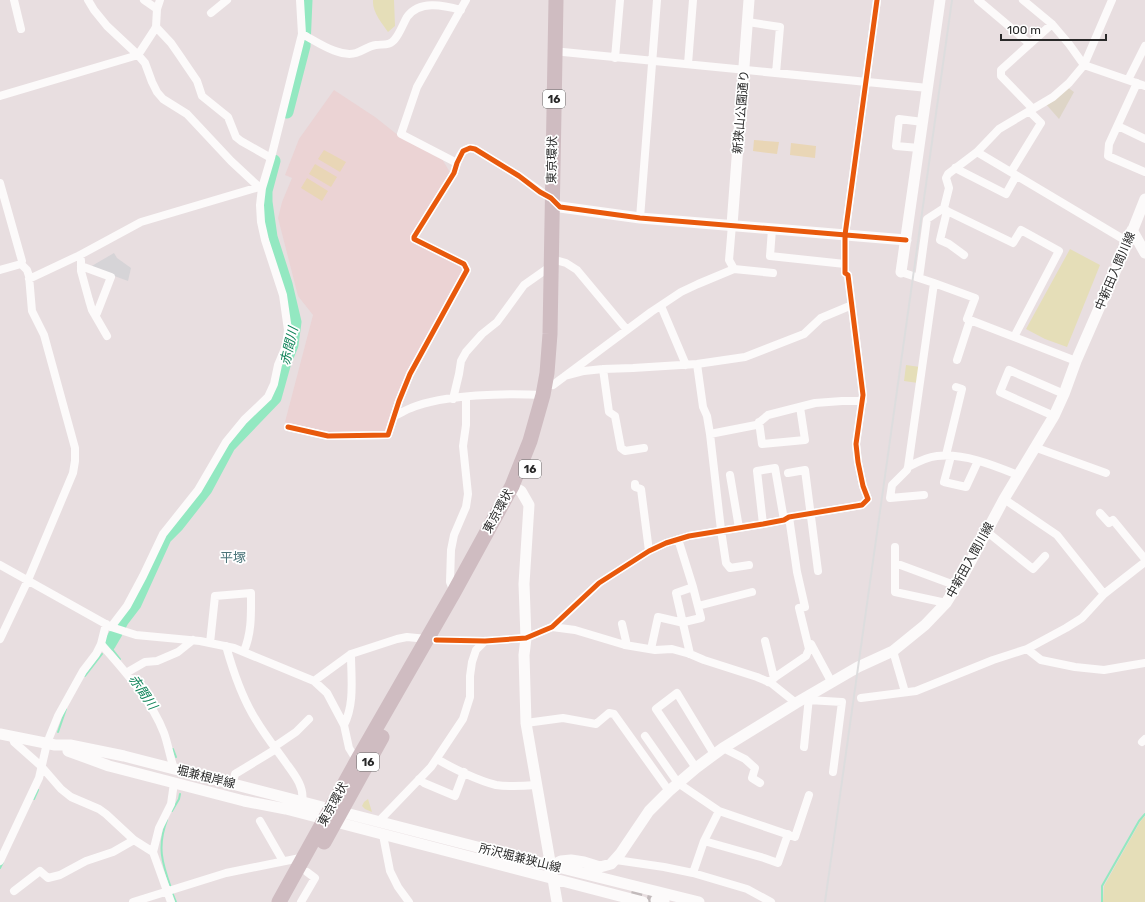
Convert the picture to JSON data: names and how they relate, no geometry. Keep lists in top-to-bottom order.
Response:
{
  "streets": {
    "highway": ["16", "東京環状"],
    "main road": [
      "新狭山公園通り",
      "中新田入間川線",
      "堀兼根岸線",
      "所沢堀兼狭山線"
    ]
  },
  "crossings": [
    ["東京環状", "堀兼根岸線"],
    ["東京環状", "所沢堀兼狭山線"],
    ["堀兼根岸線", "所沢堀兼狭山線"]
  ],
  "districts": ["平塚"],
  "water": ["赤間川"],
  "scale_bar": "100 m"
}
